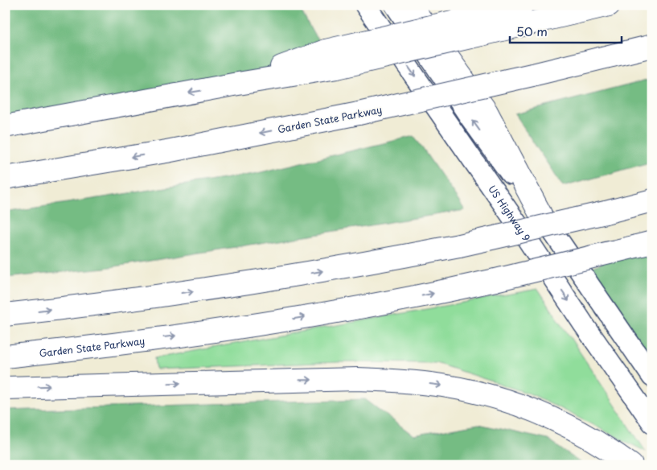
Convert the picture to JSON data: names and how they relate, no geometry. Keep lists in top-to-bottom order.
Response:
{
  "streets": {
    "highway": ["Garden State Parkway", "US Highway 9"]
  },
  "scale_bar": "50 m"
}
